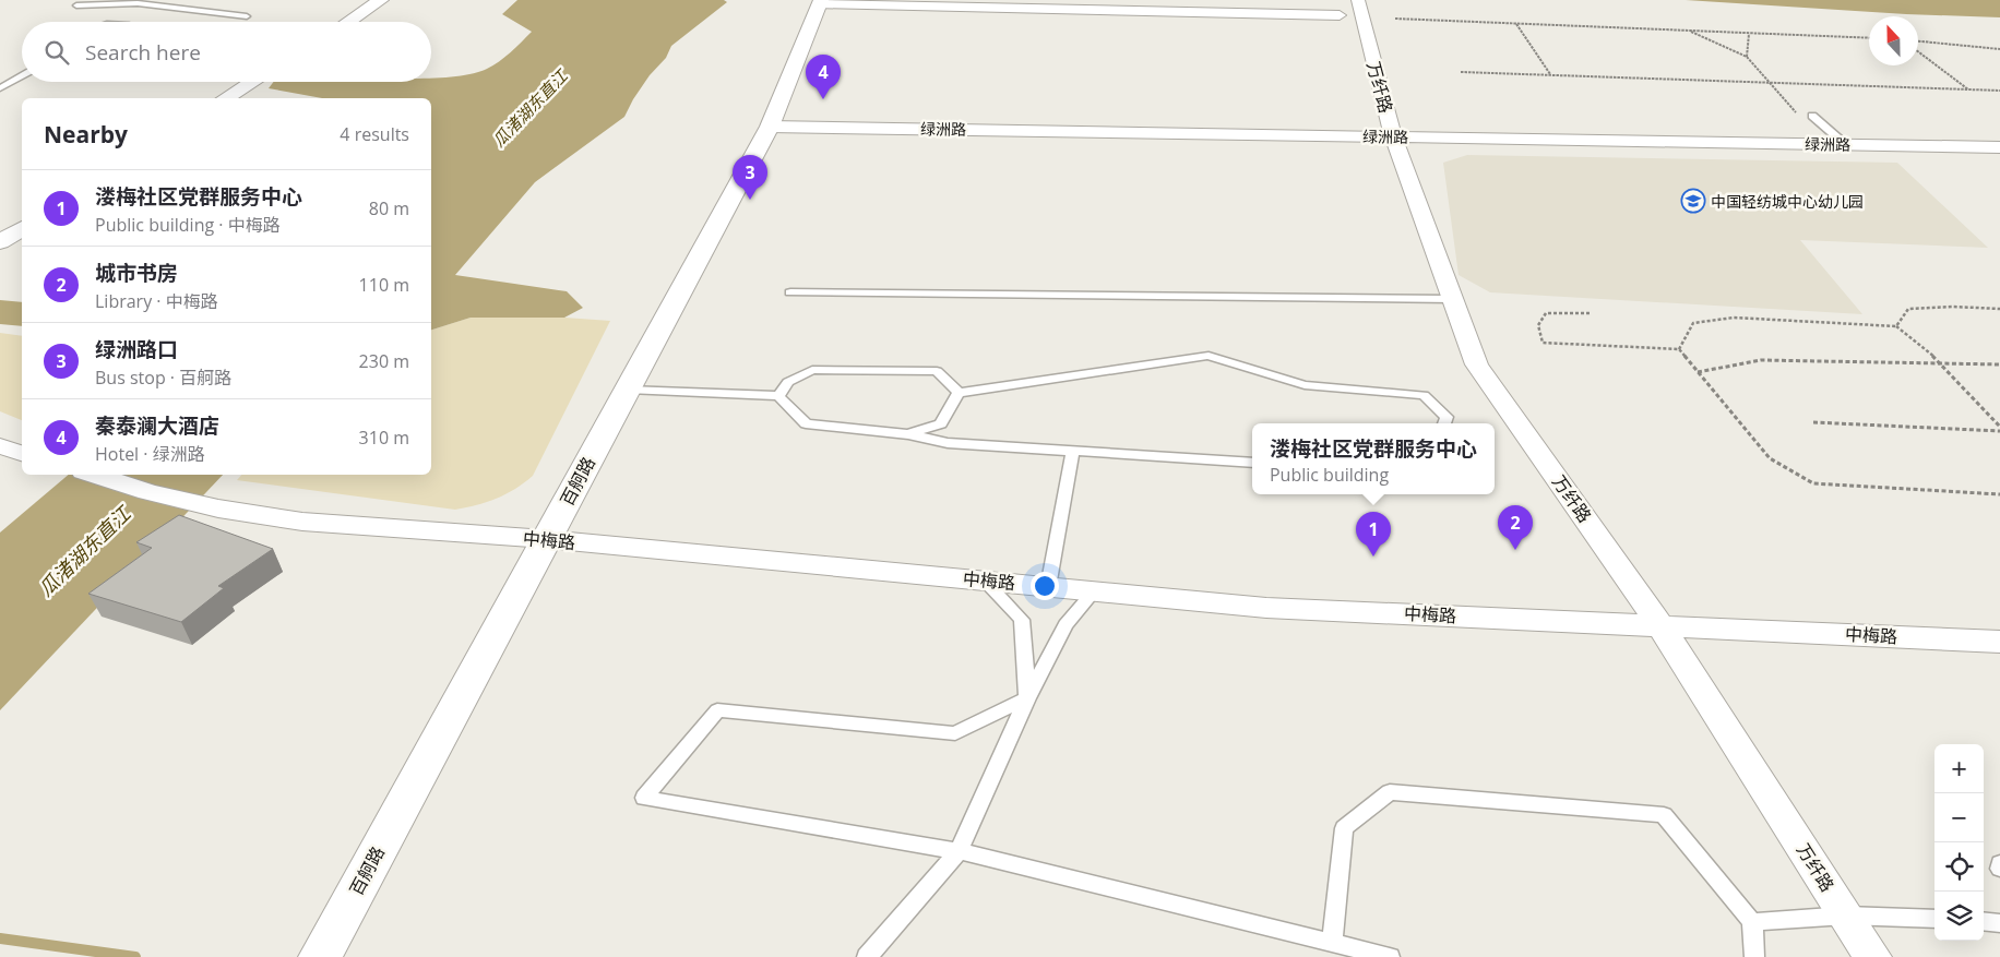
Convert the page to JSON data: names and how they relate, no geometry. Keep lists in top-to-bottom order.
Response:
{
  "streets": {
    "street": [
      "万纤路",
      "绿洲路",
      "百舸路",
      "中梅路"
    ]
  },
  "crossings": [
    ["万纤路", "绿洲路"],
    ["万纤路", "中梅路"],
    ["绿洲路", "百舸路"],
    ["百舸路", "中梅路"]
  ],
  "water": ["瓜渚湖东直江"],
  "places": {
    "school or university": ["中国轻纺城中心幼儿园"]
  },
  "north": "top",
  "page": {
    "search": "Search here",
    "pins": [
      "4",
      "3",
      "2",
      "1"
    ],
    "heading": ["Nearby", "4 results"],
    "list": [
      {
        "mark": "1",
        "name": "溇梅社区党群服务中心",
        "note": "Public building · 中梅路",
        "value": "80 m"
      },
      {
        "mark": "2",
        "name": "城市书房",
        "note": "Library · 中梅路",
        "value": "110 m"
      },
      {
        "mark": "3",
        "name": "绿洲路口",
        "note": "Bus stop · 百舸路",
        "value": "230 m"
      },
      {
        "mark": "4",
        "name": "秦泰澜大酒店",
        "note": "Hotel · 绿洲路",
        "value": "310 m"
      }
    ],
    "popup": ["溇梅社区党群服务中心", "Public building"],
    "map_buttons": ["+", "−"]
  }
}
